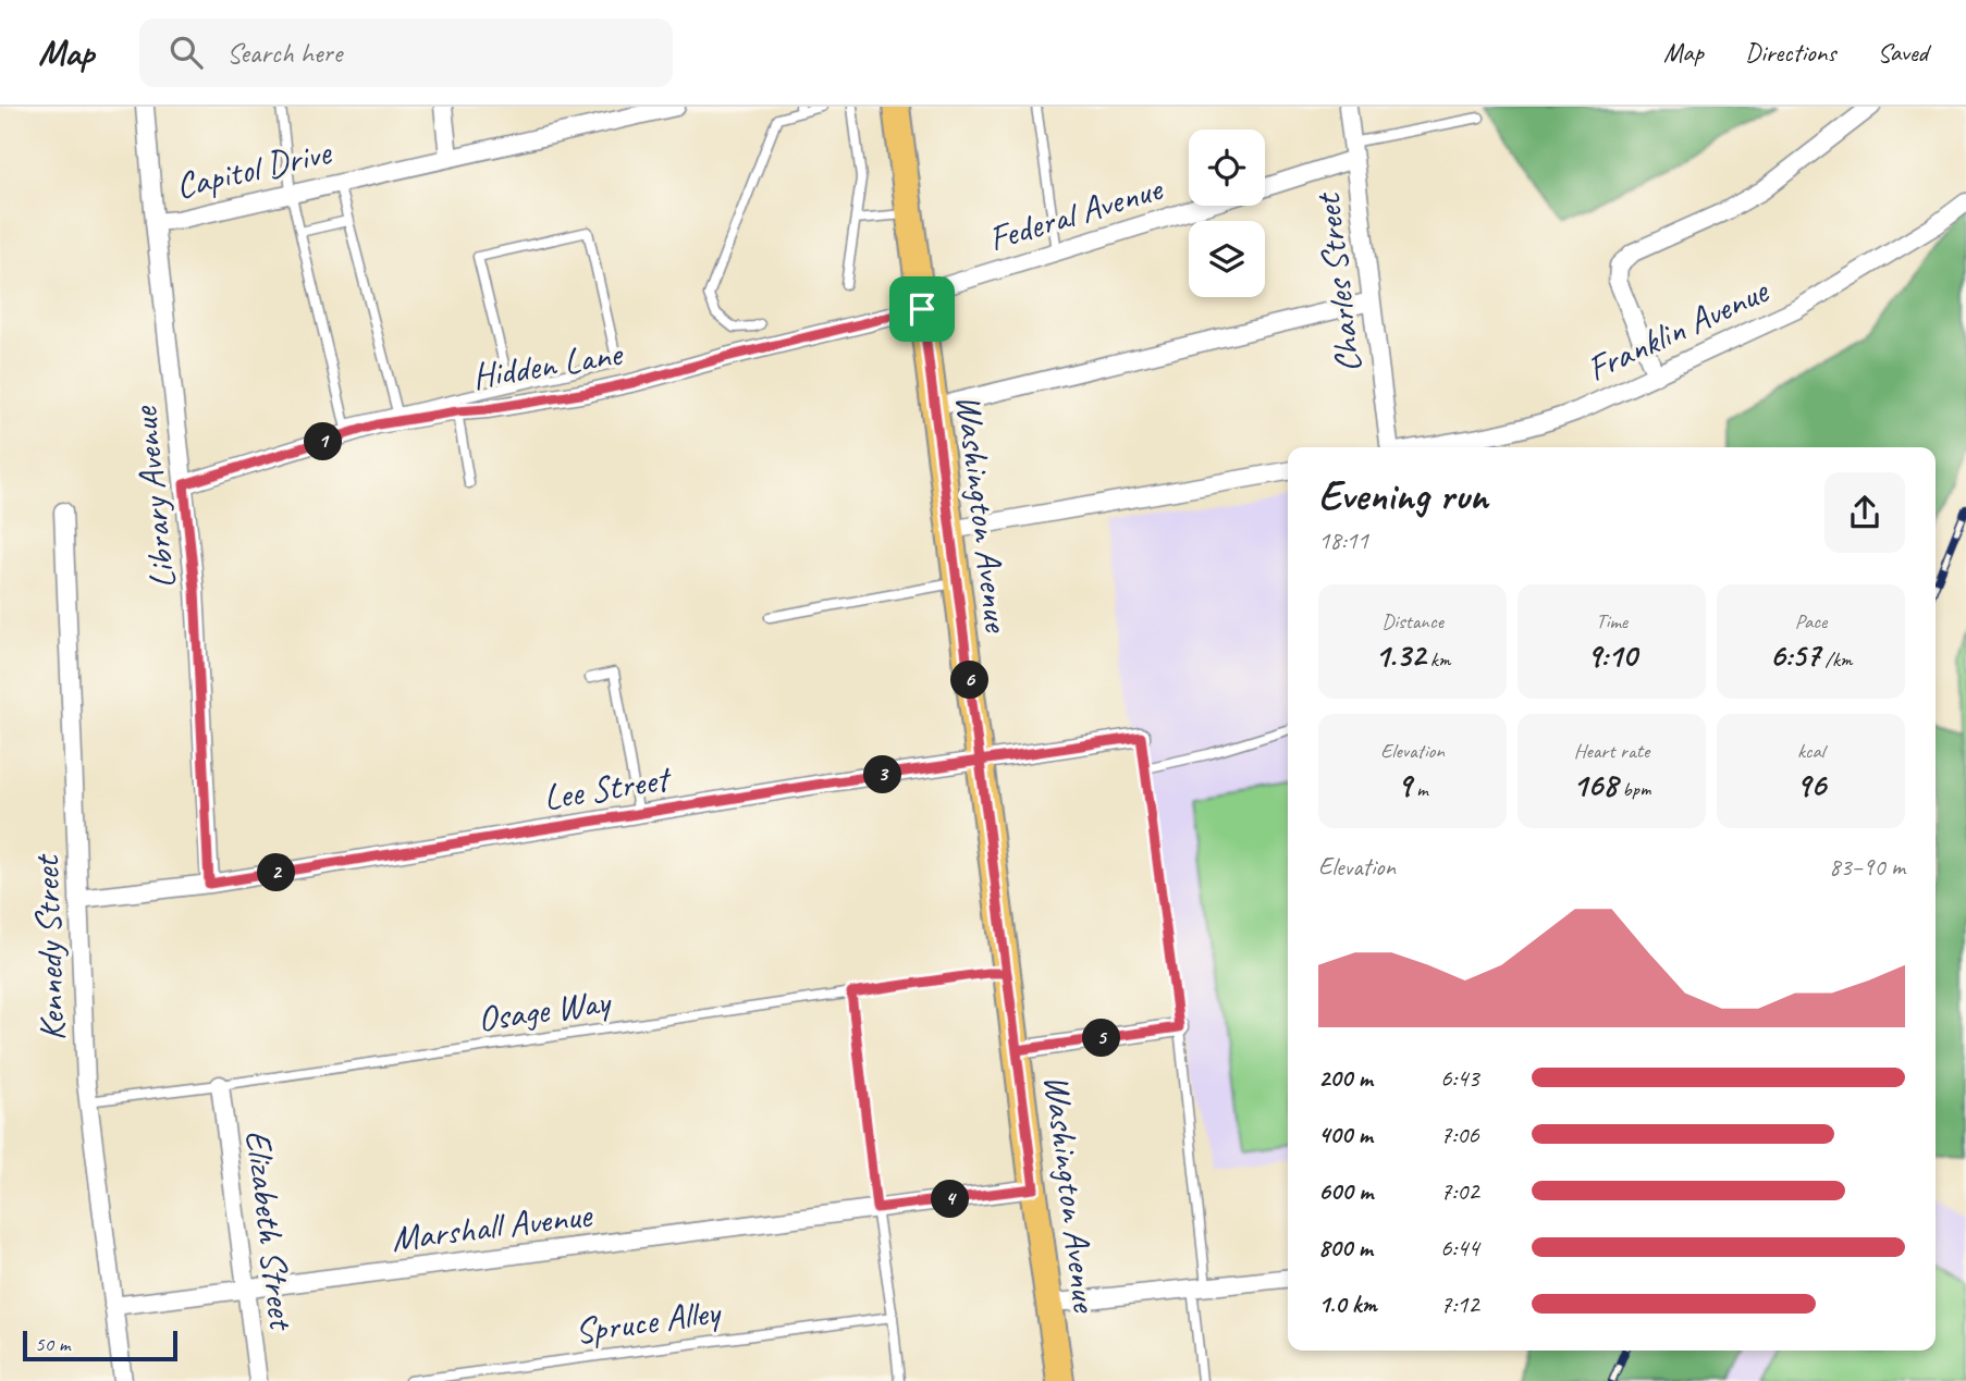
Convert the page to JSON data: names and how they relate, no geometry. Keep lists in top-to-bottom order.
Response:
{
  "streets": {
    "main road": ["Washington Avenue"],
    "street": [
      "Capitol Drive",
      "Federal Avenue",
      "Charles Street",
      "Franklin Avenue",
      "Hidden Lane",
      "Library Avenue",
      "Lee Street",
      "Kennedy Street",
      "Marshall Avenue",
      "Elizabeth Street"
    ],
    "lane": ["Osage Way", "Spruce Alley"]
  },
  "crossings": [
    ["Capitol Drive", "Library Avenue"],
    ["Federal Avenue", "Charles Street"],
    ["Federal Avenue", "Hidden Lane"],
    ["Federal Avenue", "Washington Avenue"],
    ["Hidden Lane", "Library Avenue"],
    ["Hidden Lane", "Washington Avenue"],
    ["Library Avenue", "Lee Street"],
    ["Washington Avenue", "Lee Street"],
    ["Washington Avenue", "Osage Way"],
    ["Washington Avenue", "Marshall Avenue"],
    ["Lee Street", "Kennedy Street"],
    ["Kennedy Street", "Osage Way"],
    ["Kennedy Street", "Marshall Avenue"],
    ["Osage Way", "Elizabeth Street"],
    ["Marshall Avenue", "Elizabeth Street"]
  ],
  "scale_bar": "50 m",
  "page": {
    "header": "Map",
    "search": "Search here",
    "nav": ["Map", "Directions", "Saved"],
    "pins": [
      "1",
      "6",
      "3",
      "2",
      "5",
      "4"
    ],
    "heading": ["Evening run", "18:11"],
    "stats": [
      ["Distance", "1.32 km"],
      ["Time", "9:10"],
      ["Pace", "6:57 /km"],
      ["Elevation", "9 m"],
      ["Heart rate", "168 bpm"],
      ["kcal", "96"]
    ],
    "chart": ["Elevation", "83–90 m"],
    "list": [
      {
        "name": "200 m",
        "note": "6:43"
      },
      {
        "name": "400 m",
        "note": "7:06"
      },
      {
        "name": "600 m",
        "note": "7:02"
      },
      {
        "name": "800 m",
        "note": "6:44"
      },
      {
        "name": "1.0 km",
        "note": "7:12"
      }
    ],
    "scale": "50 m"
  }
}
